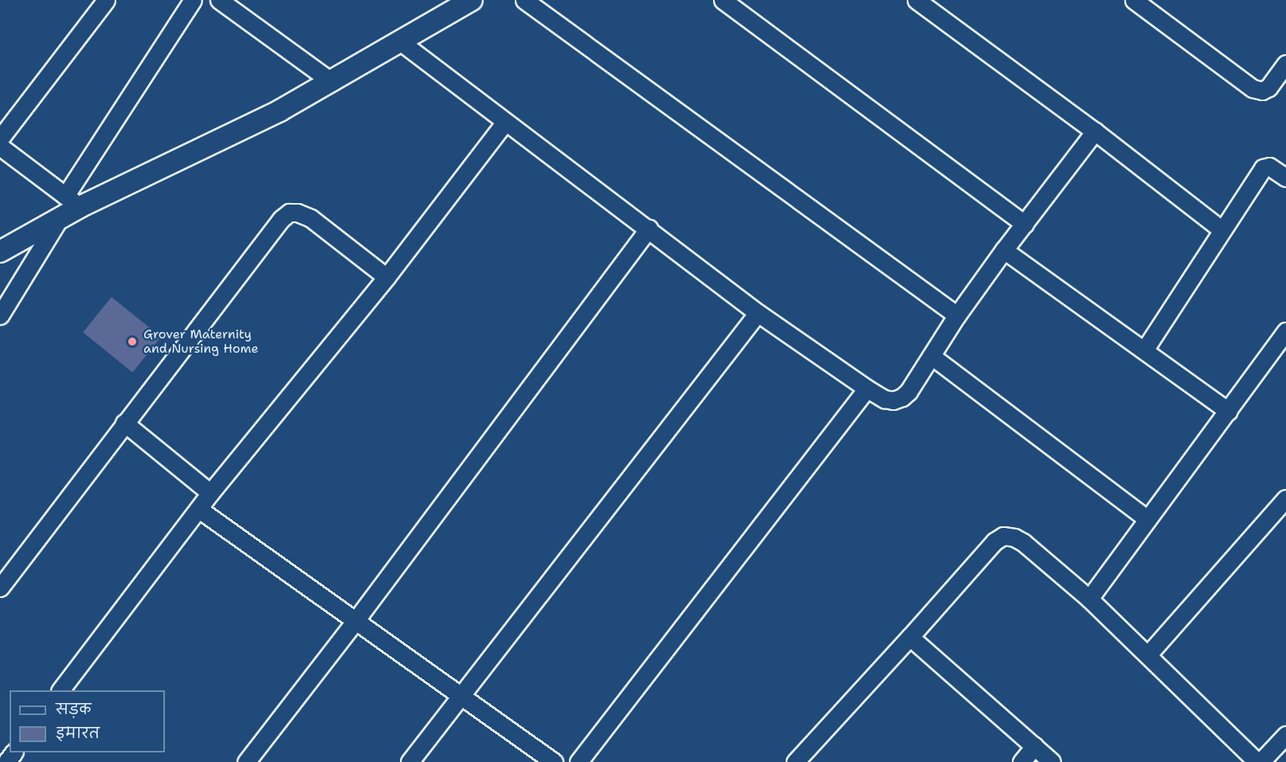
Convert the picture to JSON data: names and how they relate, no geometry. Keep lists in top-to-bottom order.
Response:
{
  "places": ["Grover Maternity and Nursing Home"],
  "legend": ["सड़क", "इमारत"]
}
